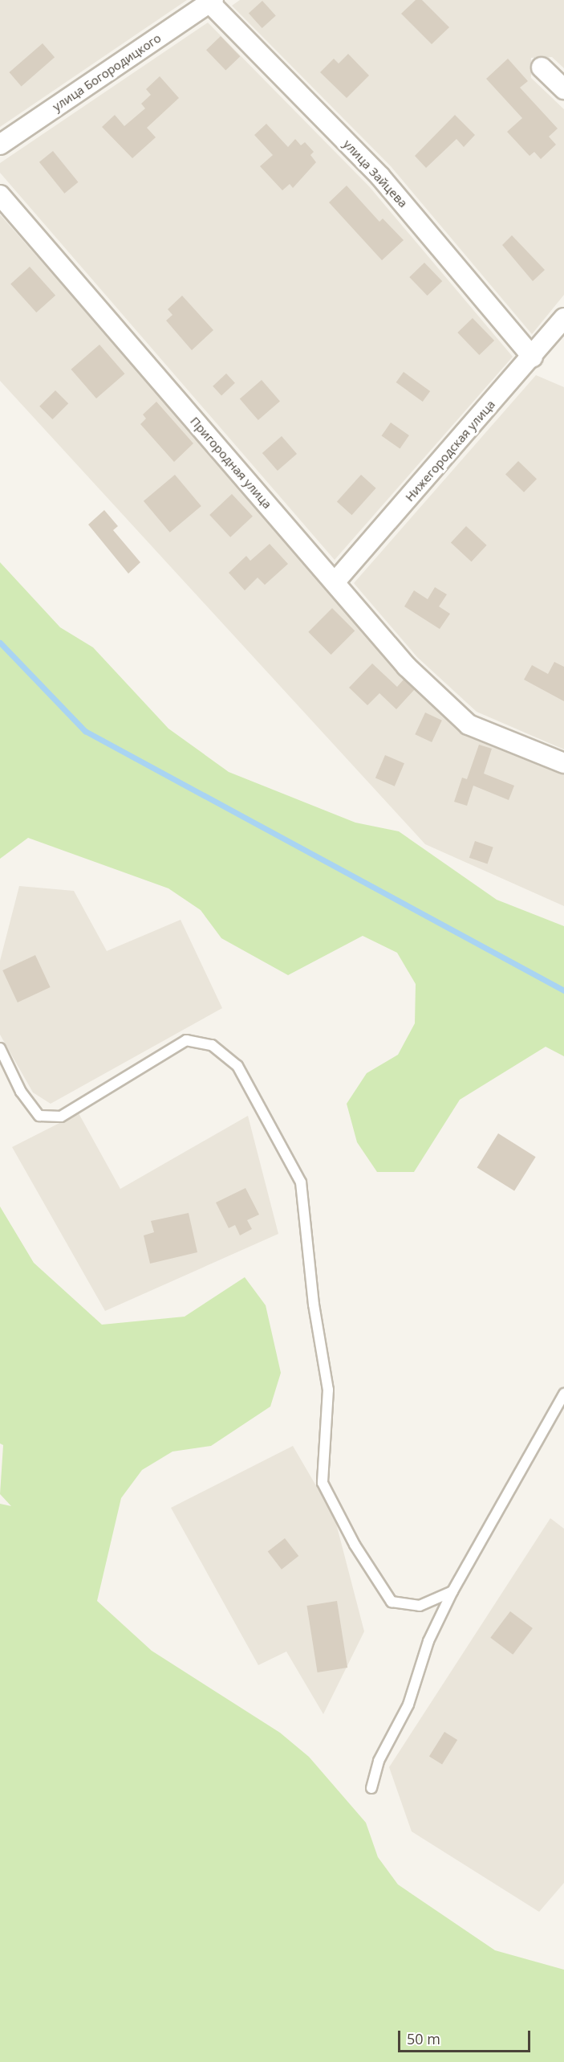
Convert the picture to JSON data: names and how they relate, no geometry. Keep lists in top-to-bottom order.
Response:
{
  "streets": {
    "street": [
      "улица Богородицкого",
      "улица Зайцева",
      "Нижегородская улица",
      "Пригородная улица"
    ]
  },
  "crossings": [
    ["улица Богородицкого", "улица Зайцева"],
    ["улица Зайцева", "Нижегородская улица"],
    ["Нижегородская улица", "Пригородная улица"]
  ],
  "scale_bar": "50 m"
}
